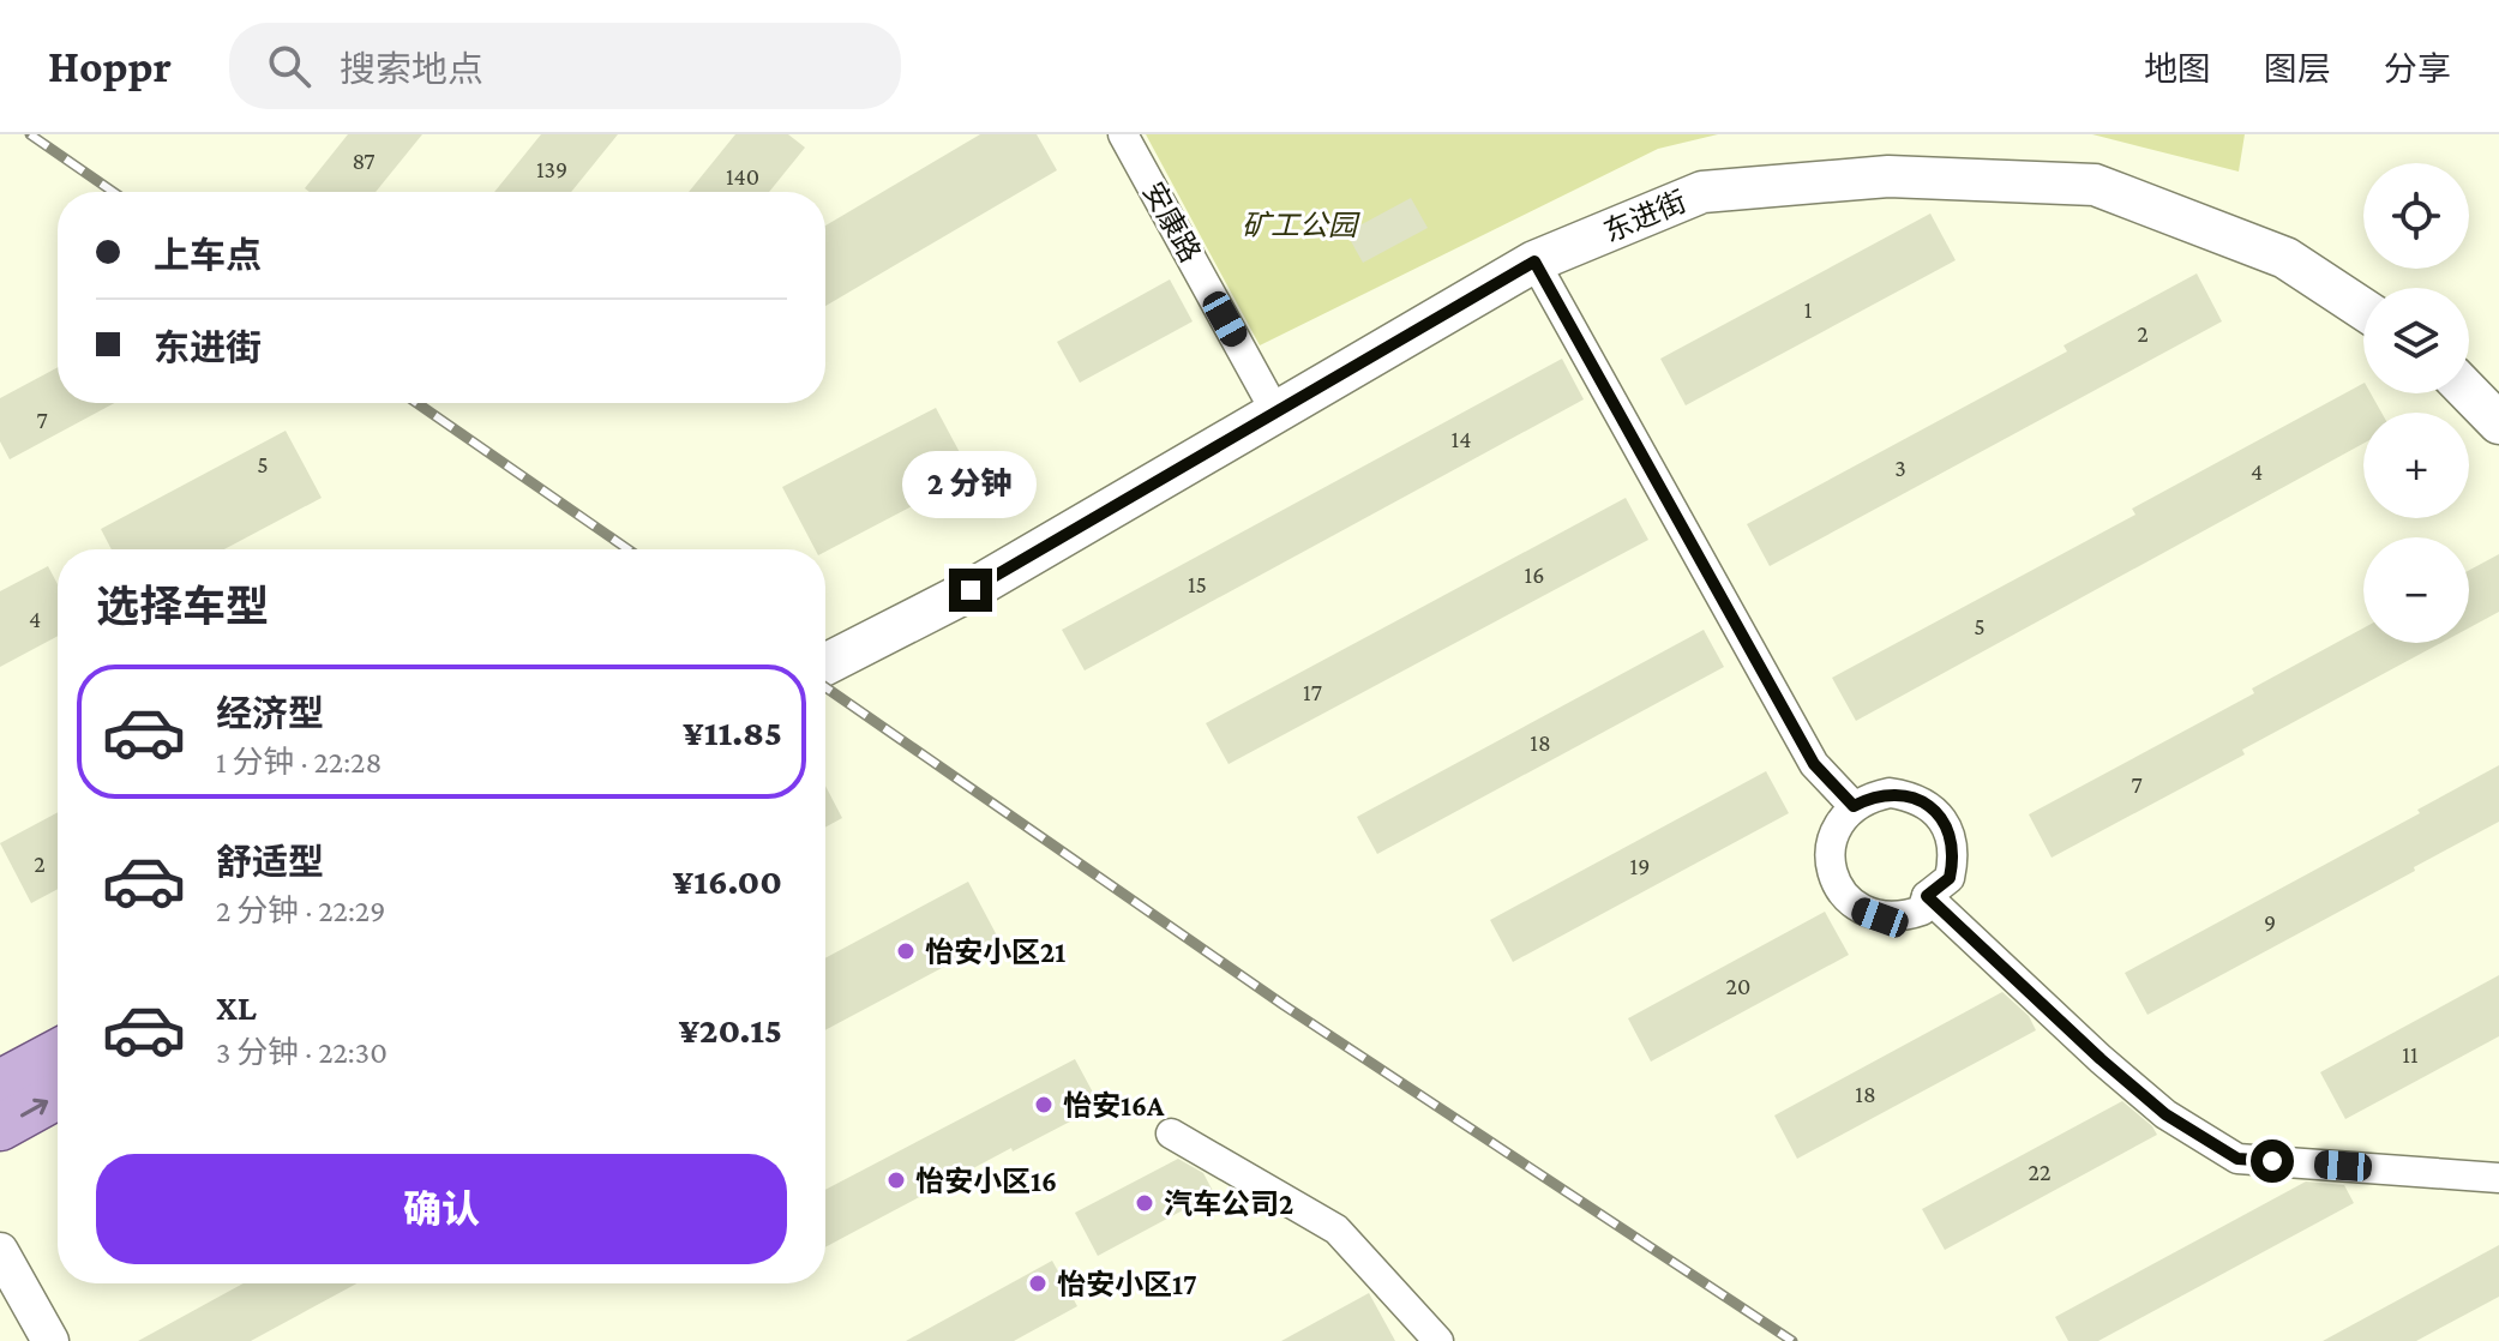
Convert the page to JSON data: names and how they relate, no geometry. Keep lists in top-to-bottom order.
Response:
{
  "streets": {
    "main road": ["东进街"],
    "street": ["安康路"]
  },
  "crossings": [
    ["东进街", "安康路"]
  ],
  "parks": ["矿工公园"],
  "places": [
    "怡安小区21",
    "怡安16A",
    "怡安小区16",
    "汽车公司2",
    "怡安小区17"
  ],
  "house_numbers": [
    "87",
    "139",
    "140",
    "1",
    "2",
    "7",
    "14",
    "5",
    "3",
    "4",
    "16",
    "15",
    "4",
    "5",
    "17",
    "18",
    "7",
    "2",
    "19",
    "9",
    "20",
    "11",
    "18",
    "22"
  ],
  "page": {
    "header": "Hoppr",
    "search": "搜索地点",
    "nav": ["地图", "图层", "分享"],
    "map_buttons": ["+", "−"],
    "banner": ["上车点", "东进街"],
    "bubble": "2 分钟",
    "heading": "选择车型",
    "list": [
      {
        "name": "经济型",
        "note": "1 分钟 · 22:28",
        "value": "¥11.85"
      },
      {
        "name": "舒适型",
        "note": "2 分钟 · 22:29",
        "value": "¥16.00"
      },
      {
        "name": "XL",
        "note": "3 分钟 · 22:30",
        "value": "¥20.15"
      }
    ],
    "buttons": "确认"
  }
}
